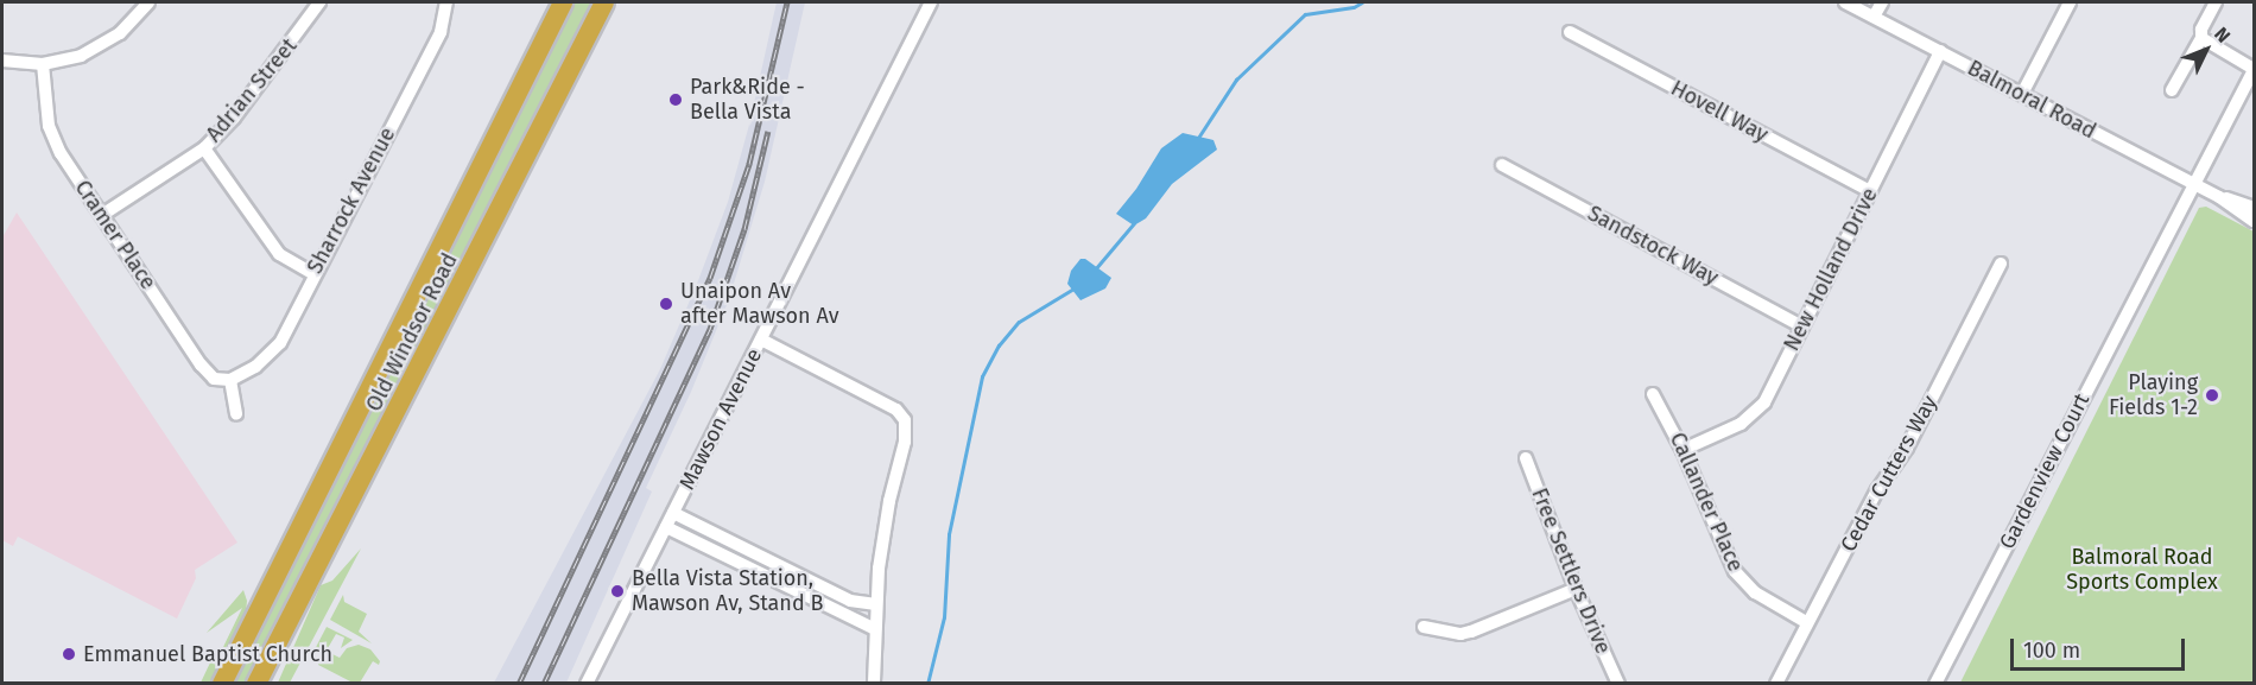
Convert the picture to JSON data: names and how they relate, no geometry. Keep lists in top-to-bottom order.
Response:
{
  "streets": {
    "highway": ["Old Windsor Road"],
    "street": [
      "Adrian Street",
      "Balmoral Road",
      "Hovell Way",
      "Sharrock Avenue",
      "Cramer Place",
      "Sandstock Way",
      "New Holland Drive",
      "Mawson Avenue",
      "Gardenview Court",
      "Cedar Cutters Way",
      "Callander Place",
      "Free Settlers Drive"
    ]
  },
  "crossings": [
    ["Adrian Street", "Cramer Place"],
    ["Balmoral Road", "New Holland Drive"],
    ["Balmoral Road", "Gardenview Court"],
    ["Hovell Way", "New Holland Drive"],
    ["Sharrock Avenue", "Cramer Place"],
    ["Sandstock Way", "New Holland Drive"],
    ["New Holland Drive", "Callander Place"],
    ["Cedar Cutters Way", "Callander Place"]
  ],
  "parks": ["Balmoral Road Sports Complex"],
  "places": [
    "Park&Ride - Bella Vista",
    "Unaipon Av after Mawson Av",
    "Playing Fields 1-2",
    "Bella Vista Station, Mawson Av, Stand B",
    "Emmanuel Baptist Church"
  ],
  "scale_bar": "100 m",
  "north": "top right"
}
